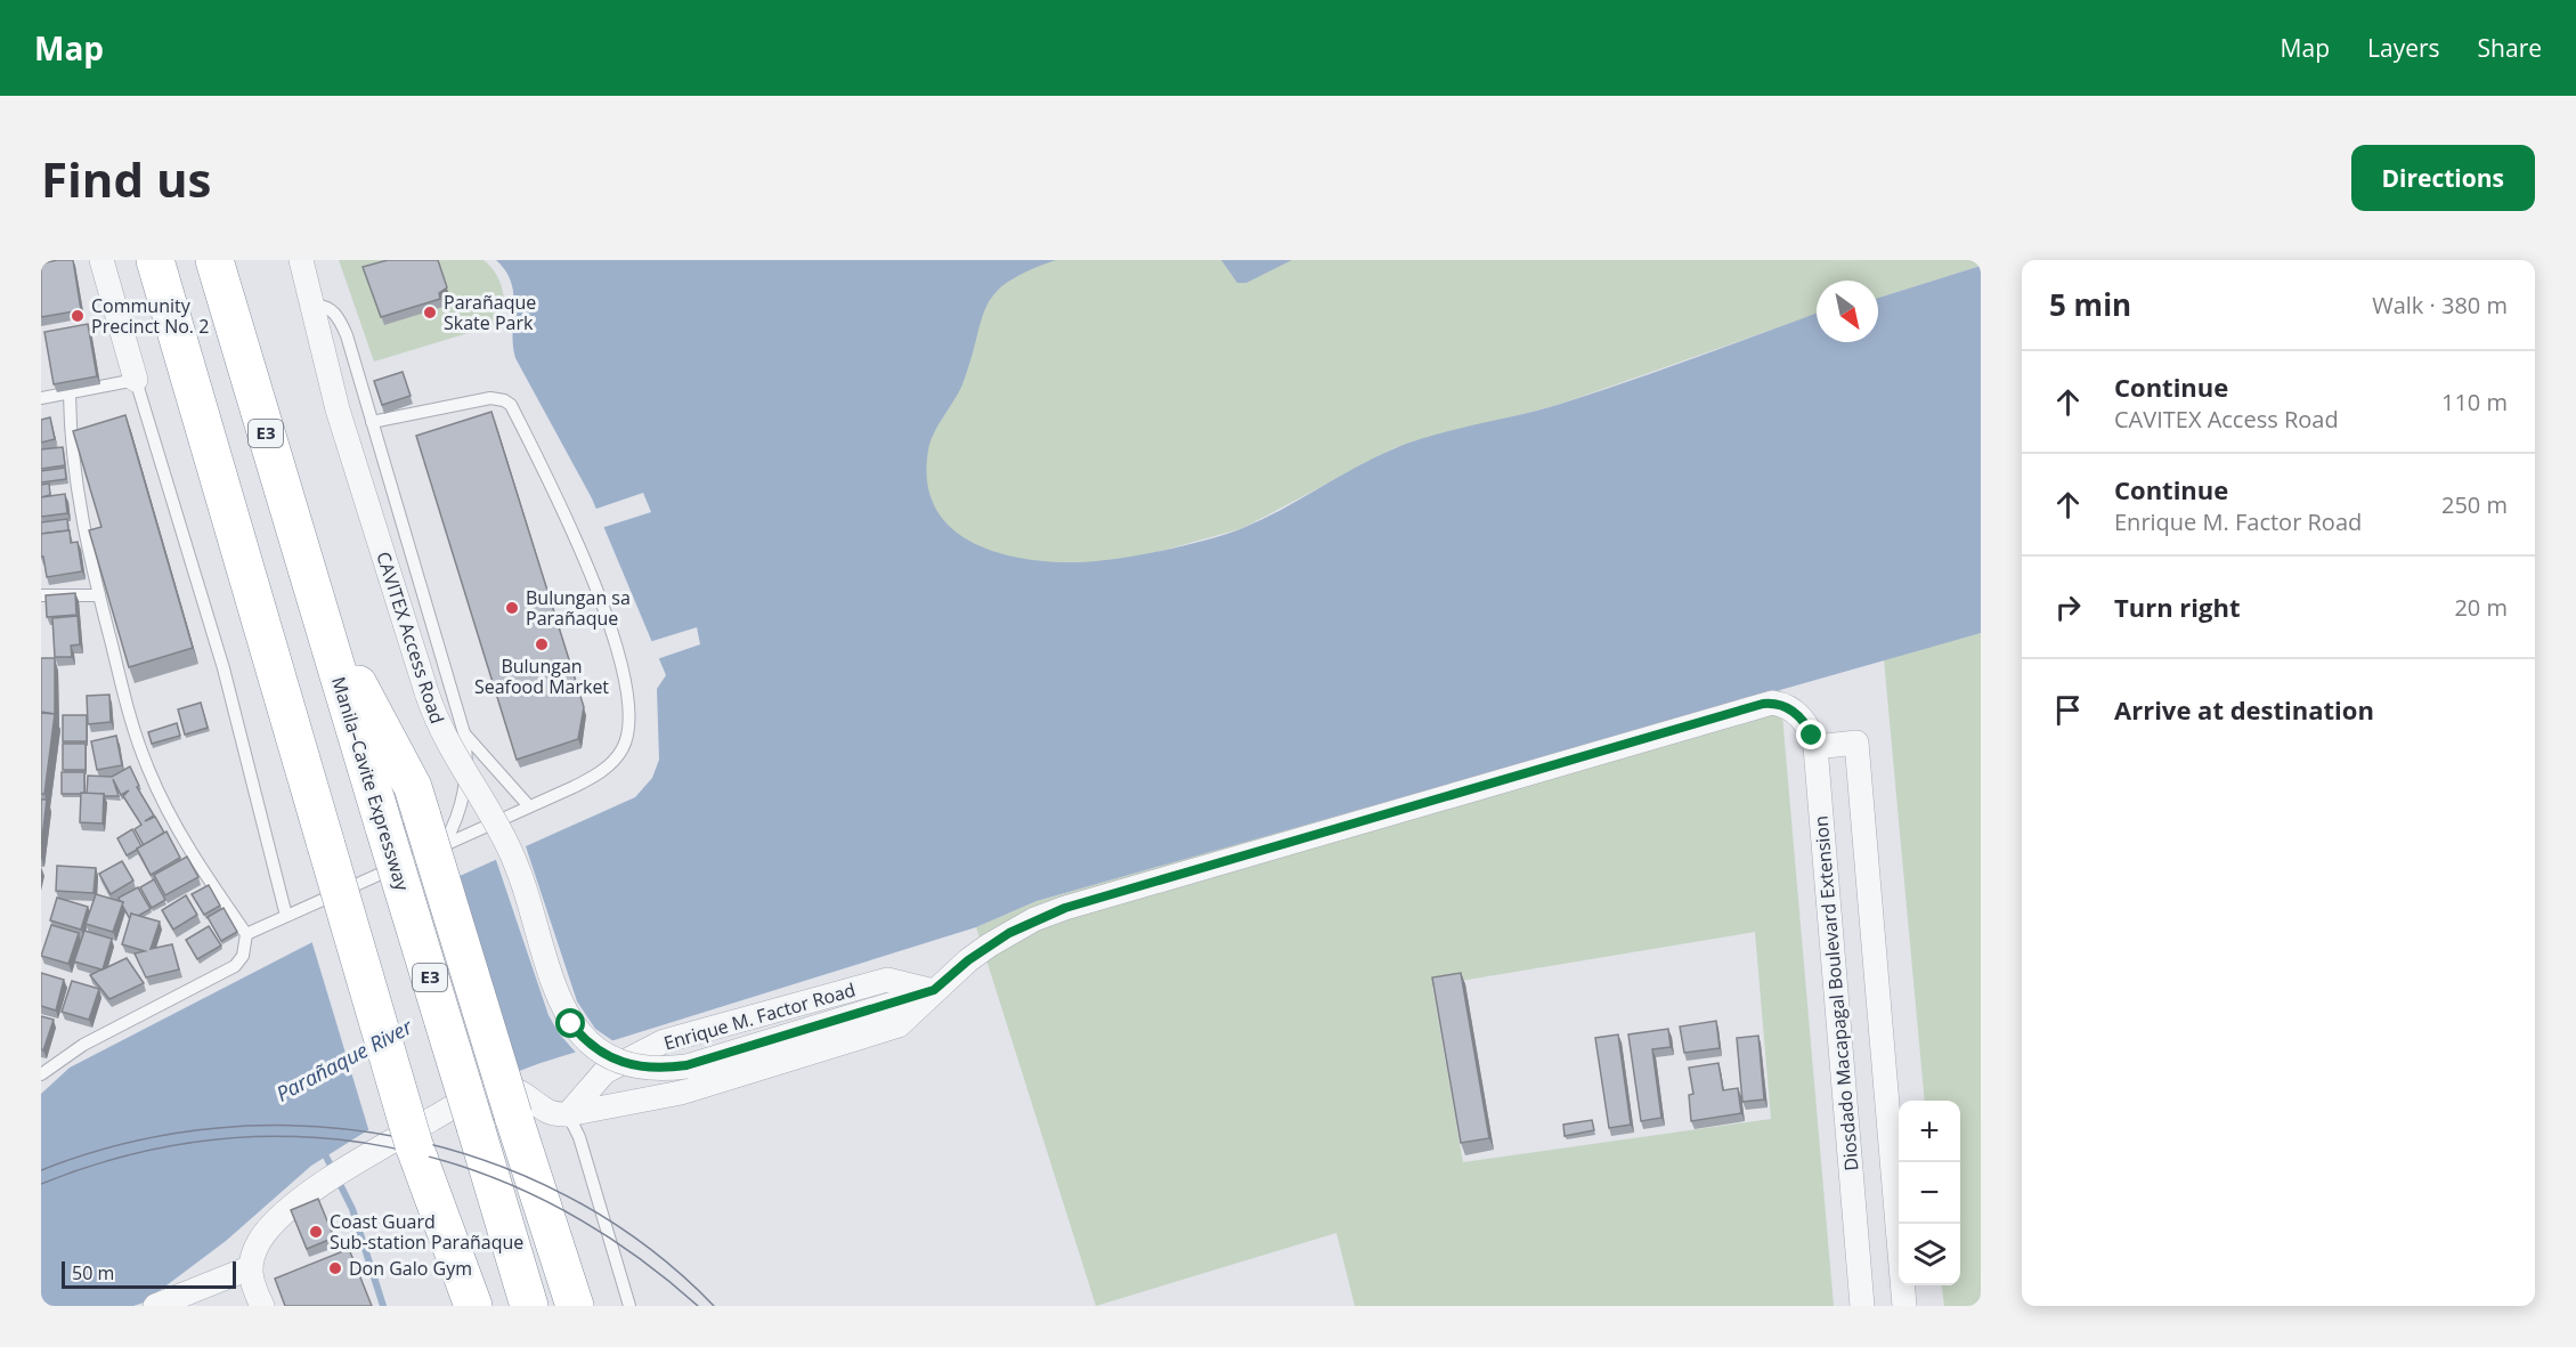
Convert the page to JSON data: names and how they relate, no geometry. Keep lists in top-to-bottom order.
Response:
{
  "streets": {
    "highway": ["E3", "Manila–Cavite Expressway"],
    "street": ["CAVITEX Access Road", "Diosdado Macapagal Boulevard Extension", "Enrique M. Factor Road"]
  },
  "crossings": [
    ["CAVITEX Access Road", "Diosdado Macapagal Boulevard Extension"],
    ["CAVITEX Access Road", "Enrique M. Factor Road"],
    ["Diosdado Macapagal Boulevard Extension", "Enrique M. Factor Road"]
  ],
  "water": ["Parañaque River"],
  "places": [
    "Parañaque Skate Park",
    "Community Precinct No. 2",
    "Bulungan sa Parañaque",
    "Bulungan Seafood Market",
    "Coast Guard Sub-station Parañaque",
    "Don Galo Gym"
  ],
  "scale_bar": "50 m",
  "north": "bottom right",
  "page": {
    "header": "Map",
    "nav": ["Map", "Layers", "Share"],
    "buttons": "Directions",
    "title": "Find us",
    "heading": ["5 min", "Walk · 380 m"],
    "list": [
      ["Continue", "CAVITEX Access Road", "110 m"],
      ["Continue", "Enrique M. Factor Road", "250 m"],
      ["Turn right", "20 m"],
      "Arrive at destination"
    ],
    "map_buttons": ["+", "−"],
    "scale": "50 m"
  }
}
